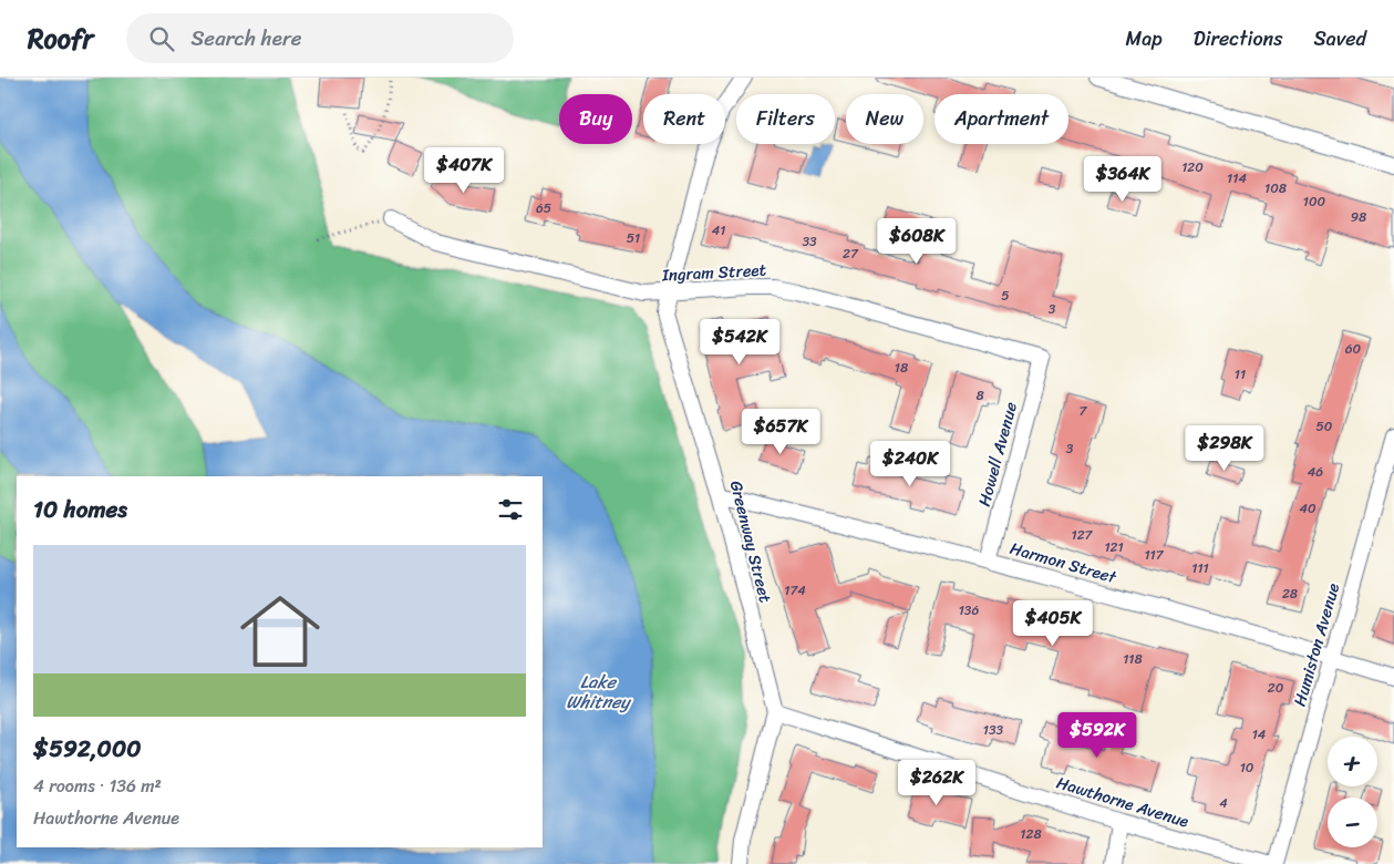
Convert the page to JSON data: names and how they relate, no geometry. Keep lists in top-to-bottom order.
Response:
{
  "streets": {
    "street": [
      "Ingram Street",
      "Howell Avenue",
      "Greenway Street",
      "Harmon Street",
      "Humiston Avenue",
      "Hawthorne Avenue"
    ]
  },
  "crossings": [
    ["Ingram Street", "Howell Avenue"],
    ["Ingram Street", "Greenway Street"],
    ["Howell Avenue", "Harmon Street"],
    ["Greenway Street", "Harmon Street"],
    ["Greenway Street", "Hawthorne Avenue"],
    ["Harmon Street", "Humiston Avenue"],
    ["Humiston Avenue", "Hawthorne Avenue"]
  ],
  "water": ["Lake Whitney"],
  "house_numbers": [
    "120",
    "114",
    "108",
    "100",
    "65",
    "98",
    "41",
    "51",
    "33",
    "27",
    "5",
    "3",
    "60",
    "18",
    "11",
    "8",
    "7",
    "50",
    "3",
    "46",
    "40",
    "127",
    "121",
    "117",
    "111",
    "174",
    "28",
    "136",
    "118",
    "20",
    "133",
    "14",
    "10",
    "4",
    "128"
  ],
  "page": {
    "header": "Roofr",
    "search": "Search here",
    "nav": ["Map", "Directions", "Saved"],
    "chip": [
      "Buy",
      "Rent",
      "Filters",
      "New",
      "Apartment"
    ],
    "price": [
      "$407K",
      "$364K",
      "$608K",
      "$542K",
      "$657K",
      "$298K",
      "$240K",
      "$405K",
      "$592K",
      "$262K"
    ],
    "heading": "10 homes",
    "list": [
      {
        "name": "$592,000",
        "note": "4 rooms · 136 m² · Hawthorne Avenue"
      }
    ],
    "map_buttons": ["+", "−"]
  }
}
